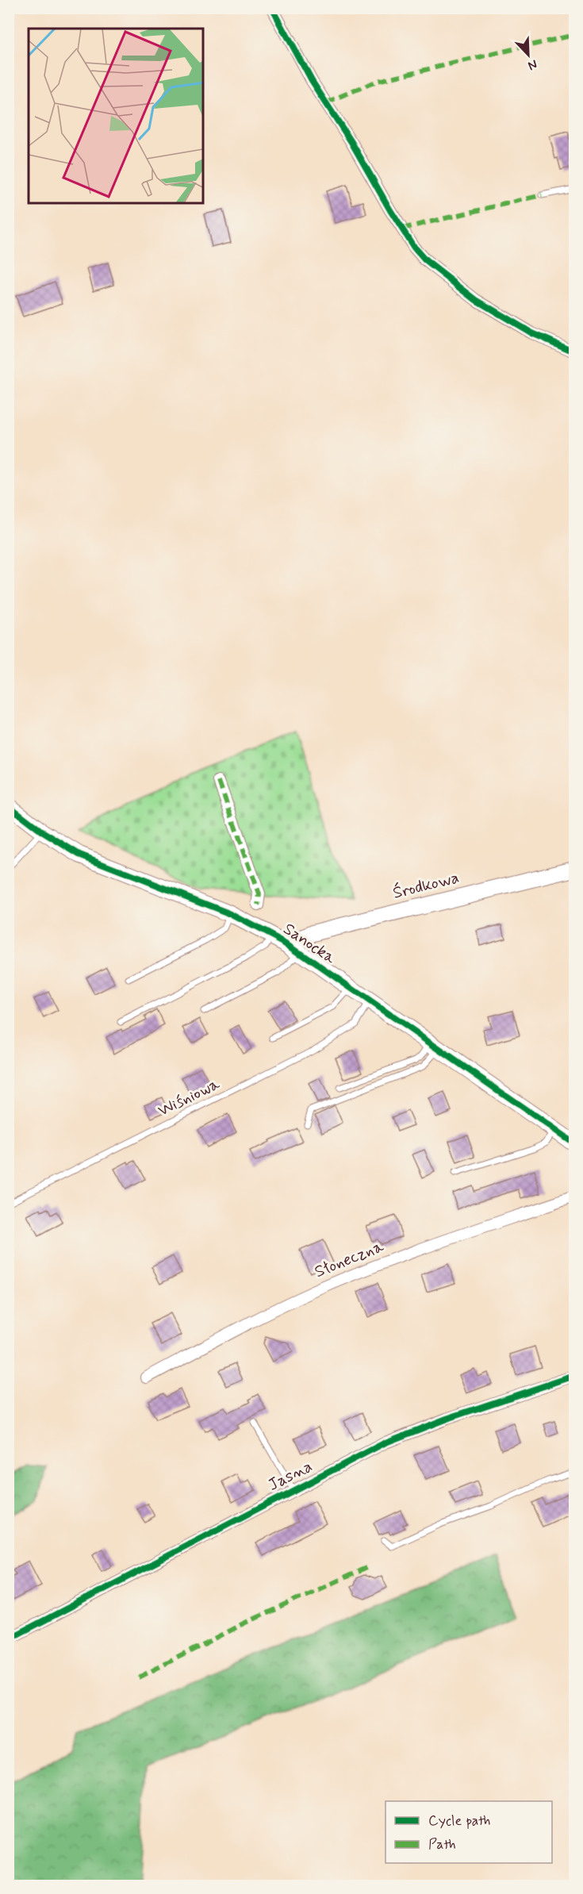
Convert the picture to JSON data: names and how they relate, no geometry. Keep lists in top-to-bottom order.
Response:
{
  "streets": {
    "street": [
      "Środkowa",
      "Sanocka",
      "Słoneczna",
      "Jasna"
    ],
    "lane": ["Wiśniowa"]
  },
  "crossings": [
    ["Środkowa", "Sanocka"],
    ["Sanocka", "Wiśniowa"]
  ],
  "legend": ["Cycle path", "Path"],
  "north": "bottom right"
}
